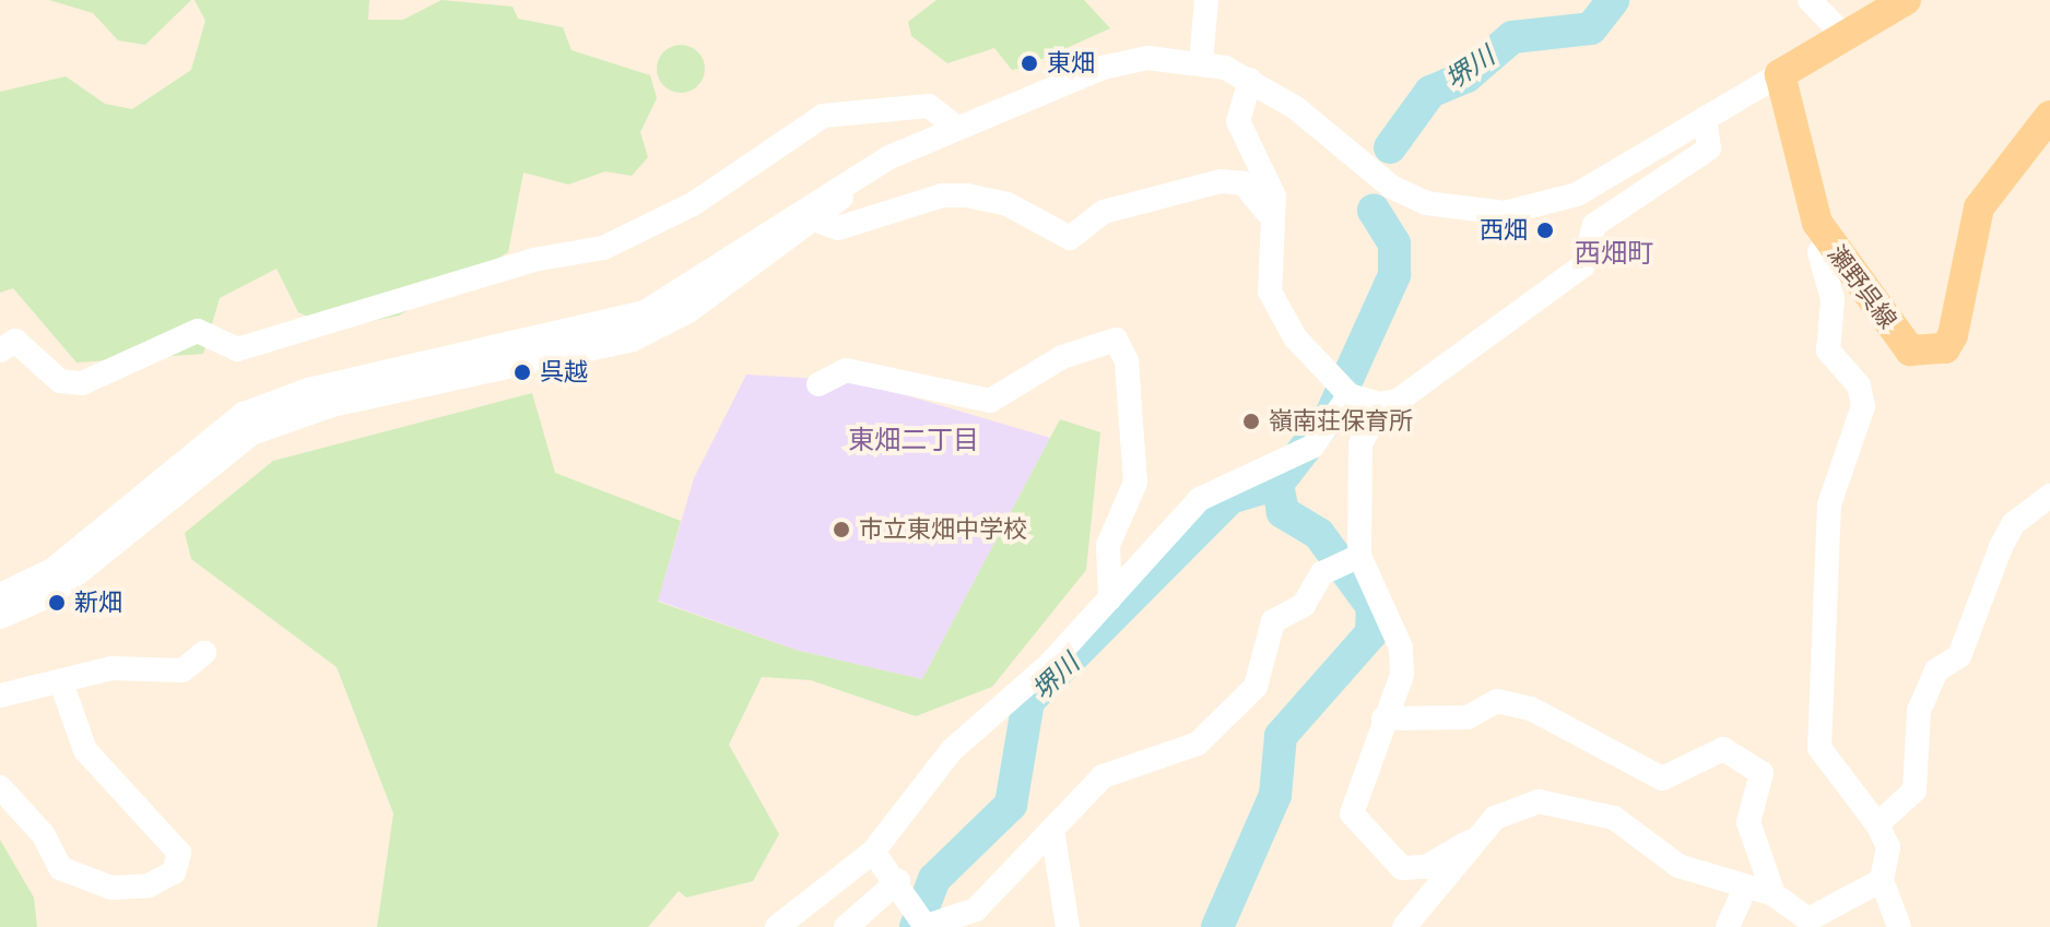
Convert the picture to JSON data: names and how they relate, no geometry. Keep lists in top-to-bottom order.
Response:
{
  "streets": {
    "main road": ["瀬野呉線"]
  },
  "districts": ["西畑町", "東畑二丁目"],
  "water": ["堺川"],
  "places": [
    "東畑",
    "西畑",
    "呉越",
    "嶺南荘保育所",
    "市立東畑中学校",
    "新畑"
  ]
}
